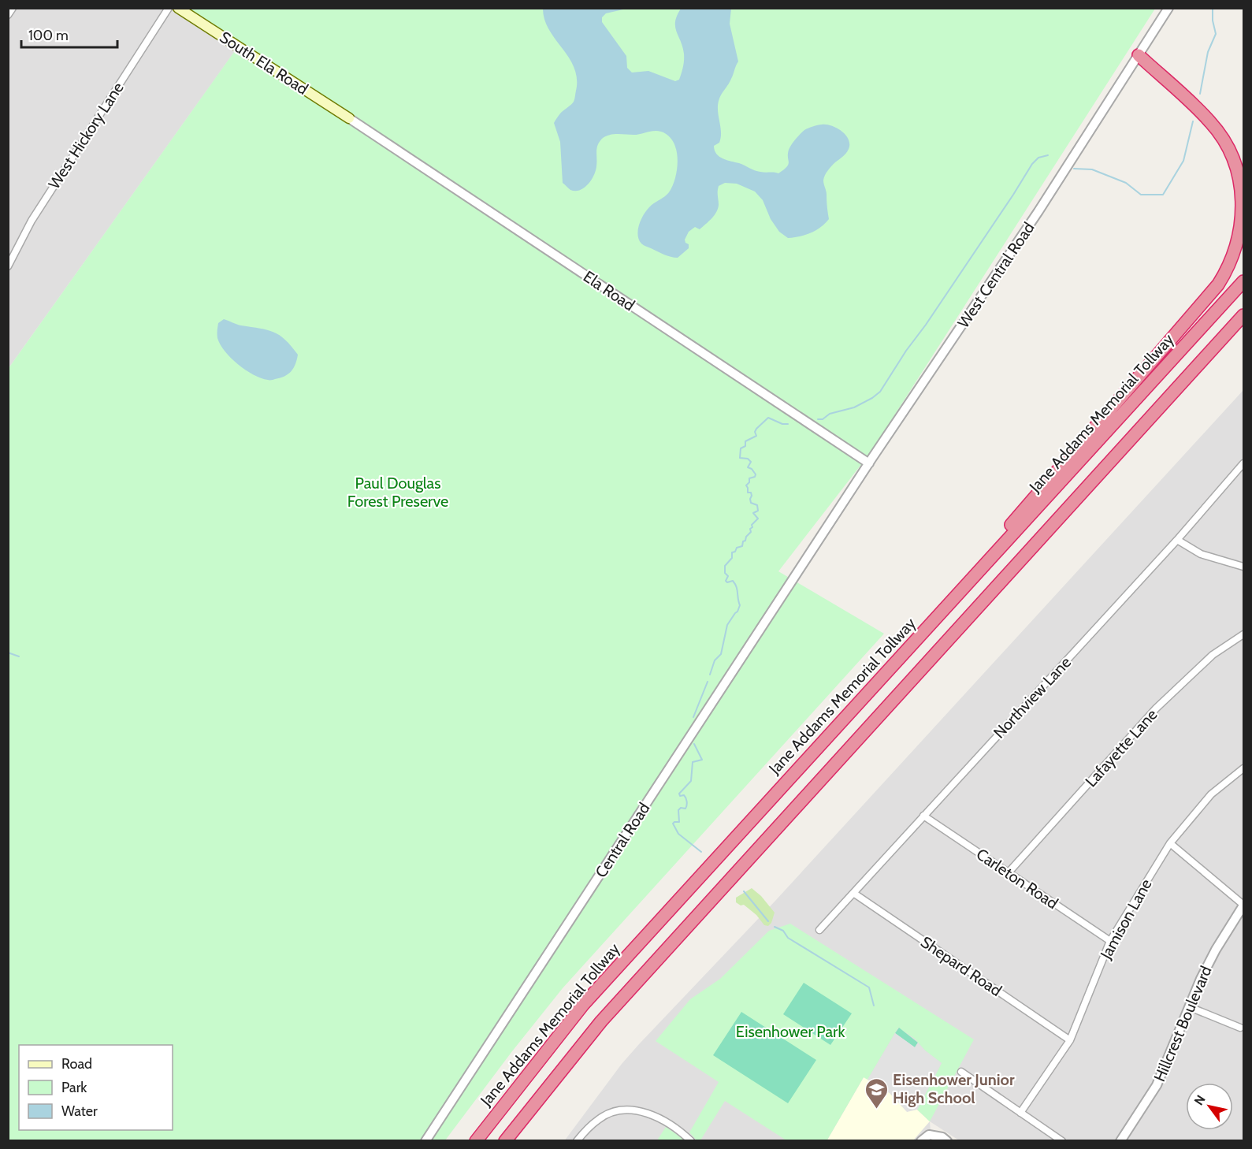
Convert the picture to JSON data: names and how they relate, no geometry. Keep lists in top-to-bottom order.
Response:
{
  "streets": {
    "highway": ["Jane Addams Memorial Tollway"],
    "main road": ["South Ela Road"],
    "street": [
      "West Hickory Lane",
      "West Central Road",
      "Ela Road",
      "Northview Lane",
      "Lafayette Lane",
      "Central Road",
      "Carleton Road",
      "Jamison Lane",
      "Shepard Road",
      "Hillcrest Boulevard"
    ]
  },
  "crossings": [
    ["South Ela Road", "Ela Road"],
    ["West Central Road", "Ela Road"],
    ["West Central Road", "Central Road"],
    ["Northview Lane", "Carleton Road"],
    ["Northview Lane", "Shepard Road"],
    ["Lafayette Lane", "Carleton Road"],
    ["Carleton Road", "Jamison Lane"],
    ["Jamison Lane", "Shepard Road"]
  ],
  "parks": ["Paul Douglas Forest Preserve", "Eisenhower Park"],
  "places": {
    "school or university": ["Eisenhower Junior High School"]
  },
  "legend": ["Road", "Park", "Water"],
  "scale_bar": "100 m",
  "north": "top left"
}
